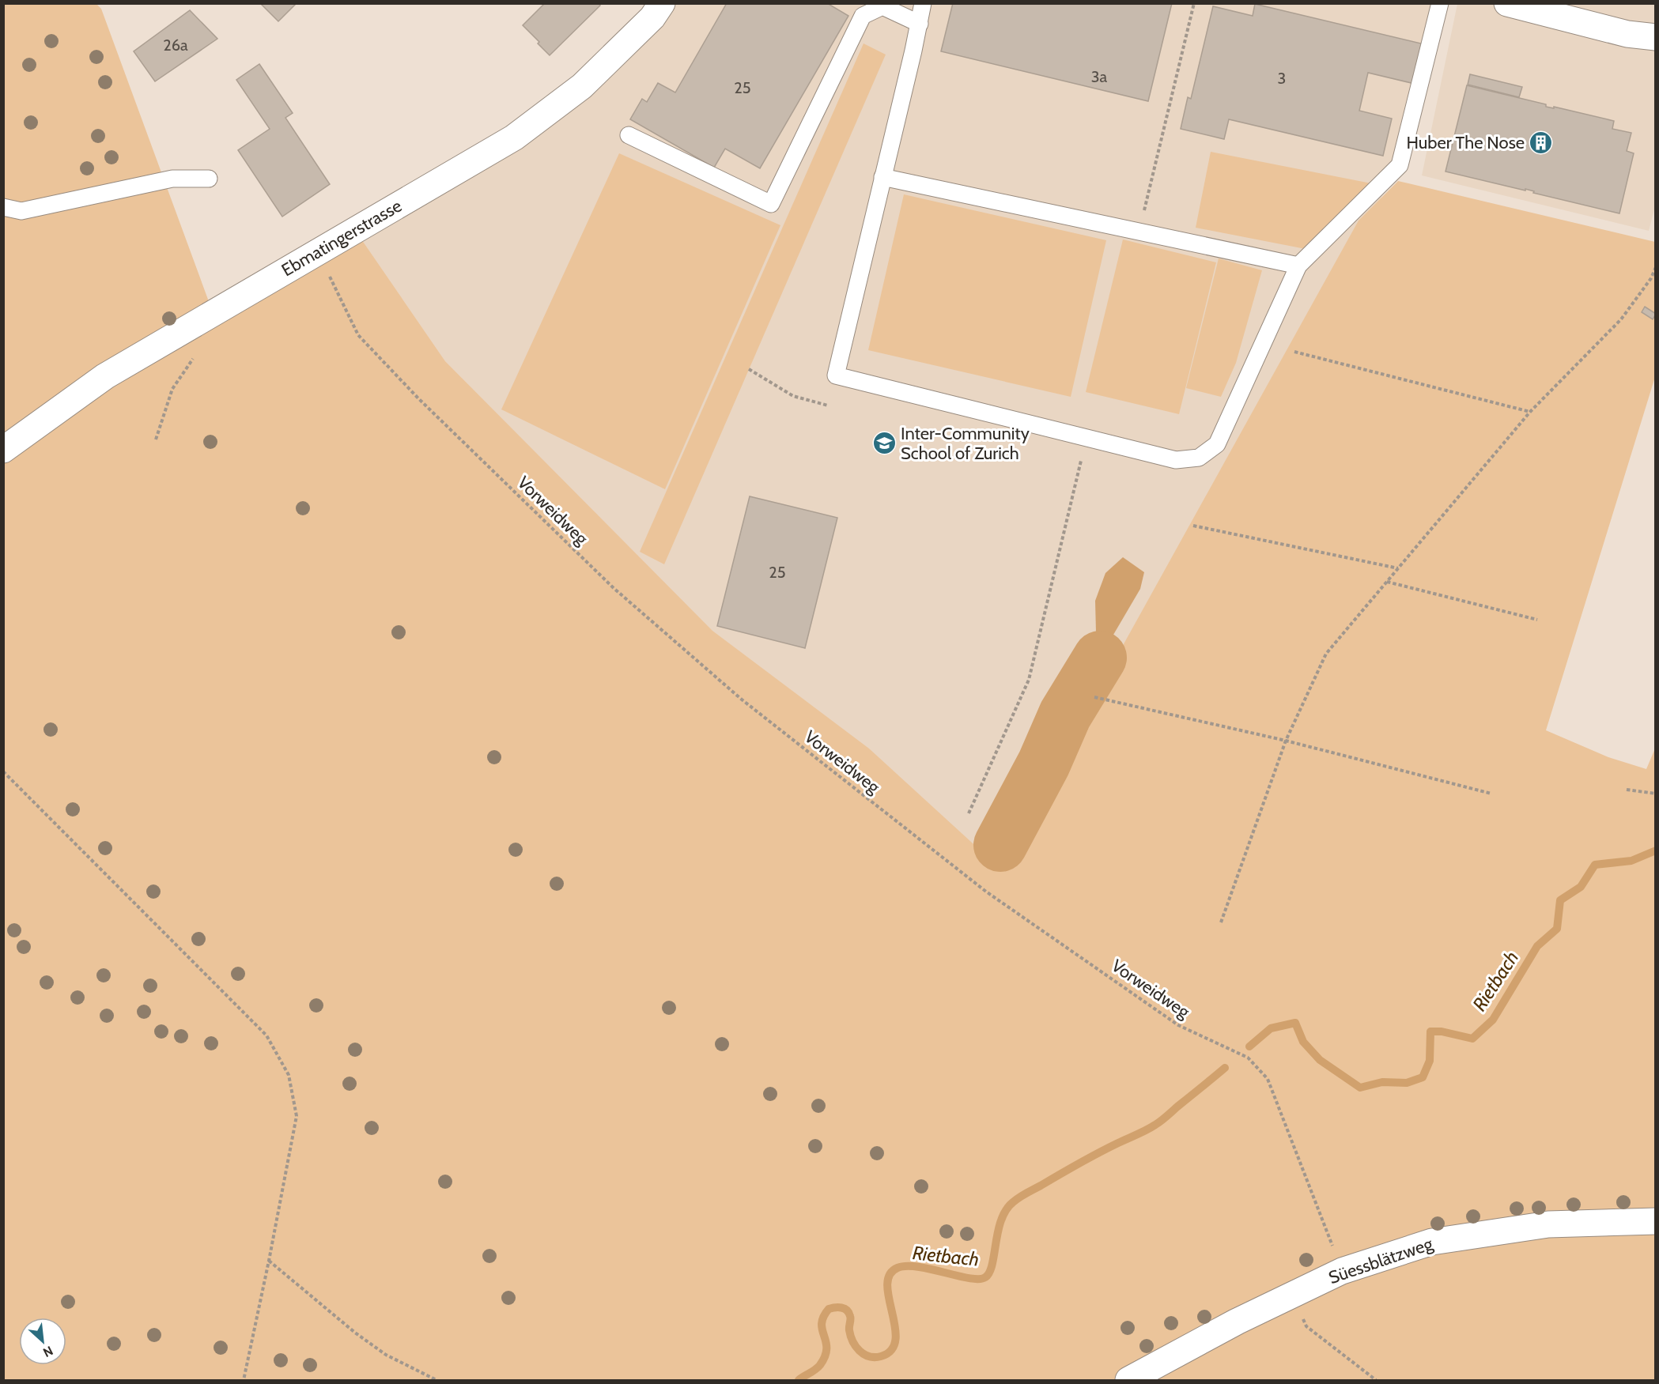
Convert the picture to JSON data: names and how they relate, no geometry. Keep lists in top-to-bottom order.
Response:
{
  "streets": {
    "street": ["Ebmatingerstrasse", "Süessblätzweg"],
    "path": ["Vorweidweg"]
  },
  "crossings": [
    ["Ebmatingerstrasse", "Vorweidweg"],
    ["Vorweidweg", "Süessblätzweg"]
  ],
  "water": ["Rietbach"],
  "places": {
    "building": ["Huber The Nose"],
    "school or university": ["Inter-Community School of Zurich"]
  },
  "house_numbers": [
    "26a",
    "3a",
    "3",
    "25",
    "25"
  ],
  "north": "bottom right"
}
